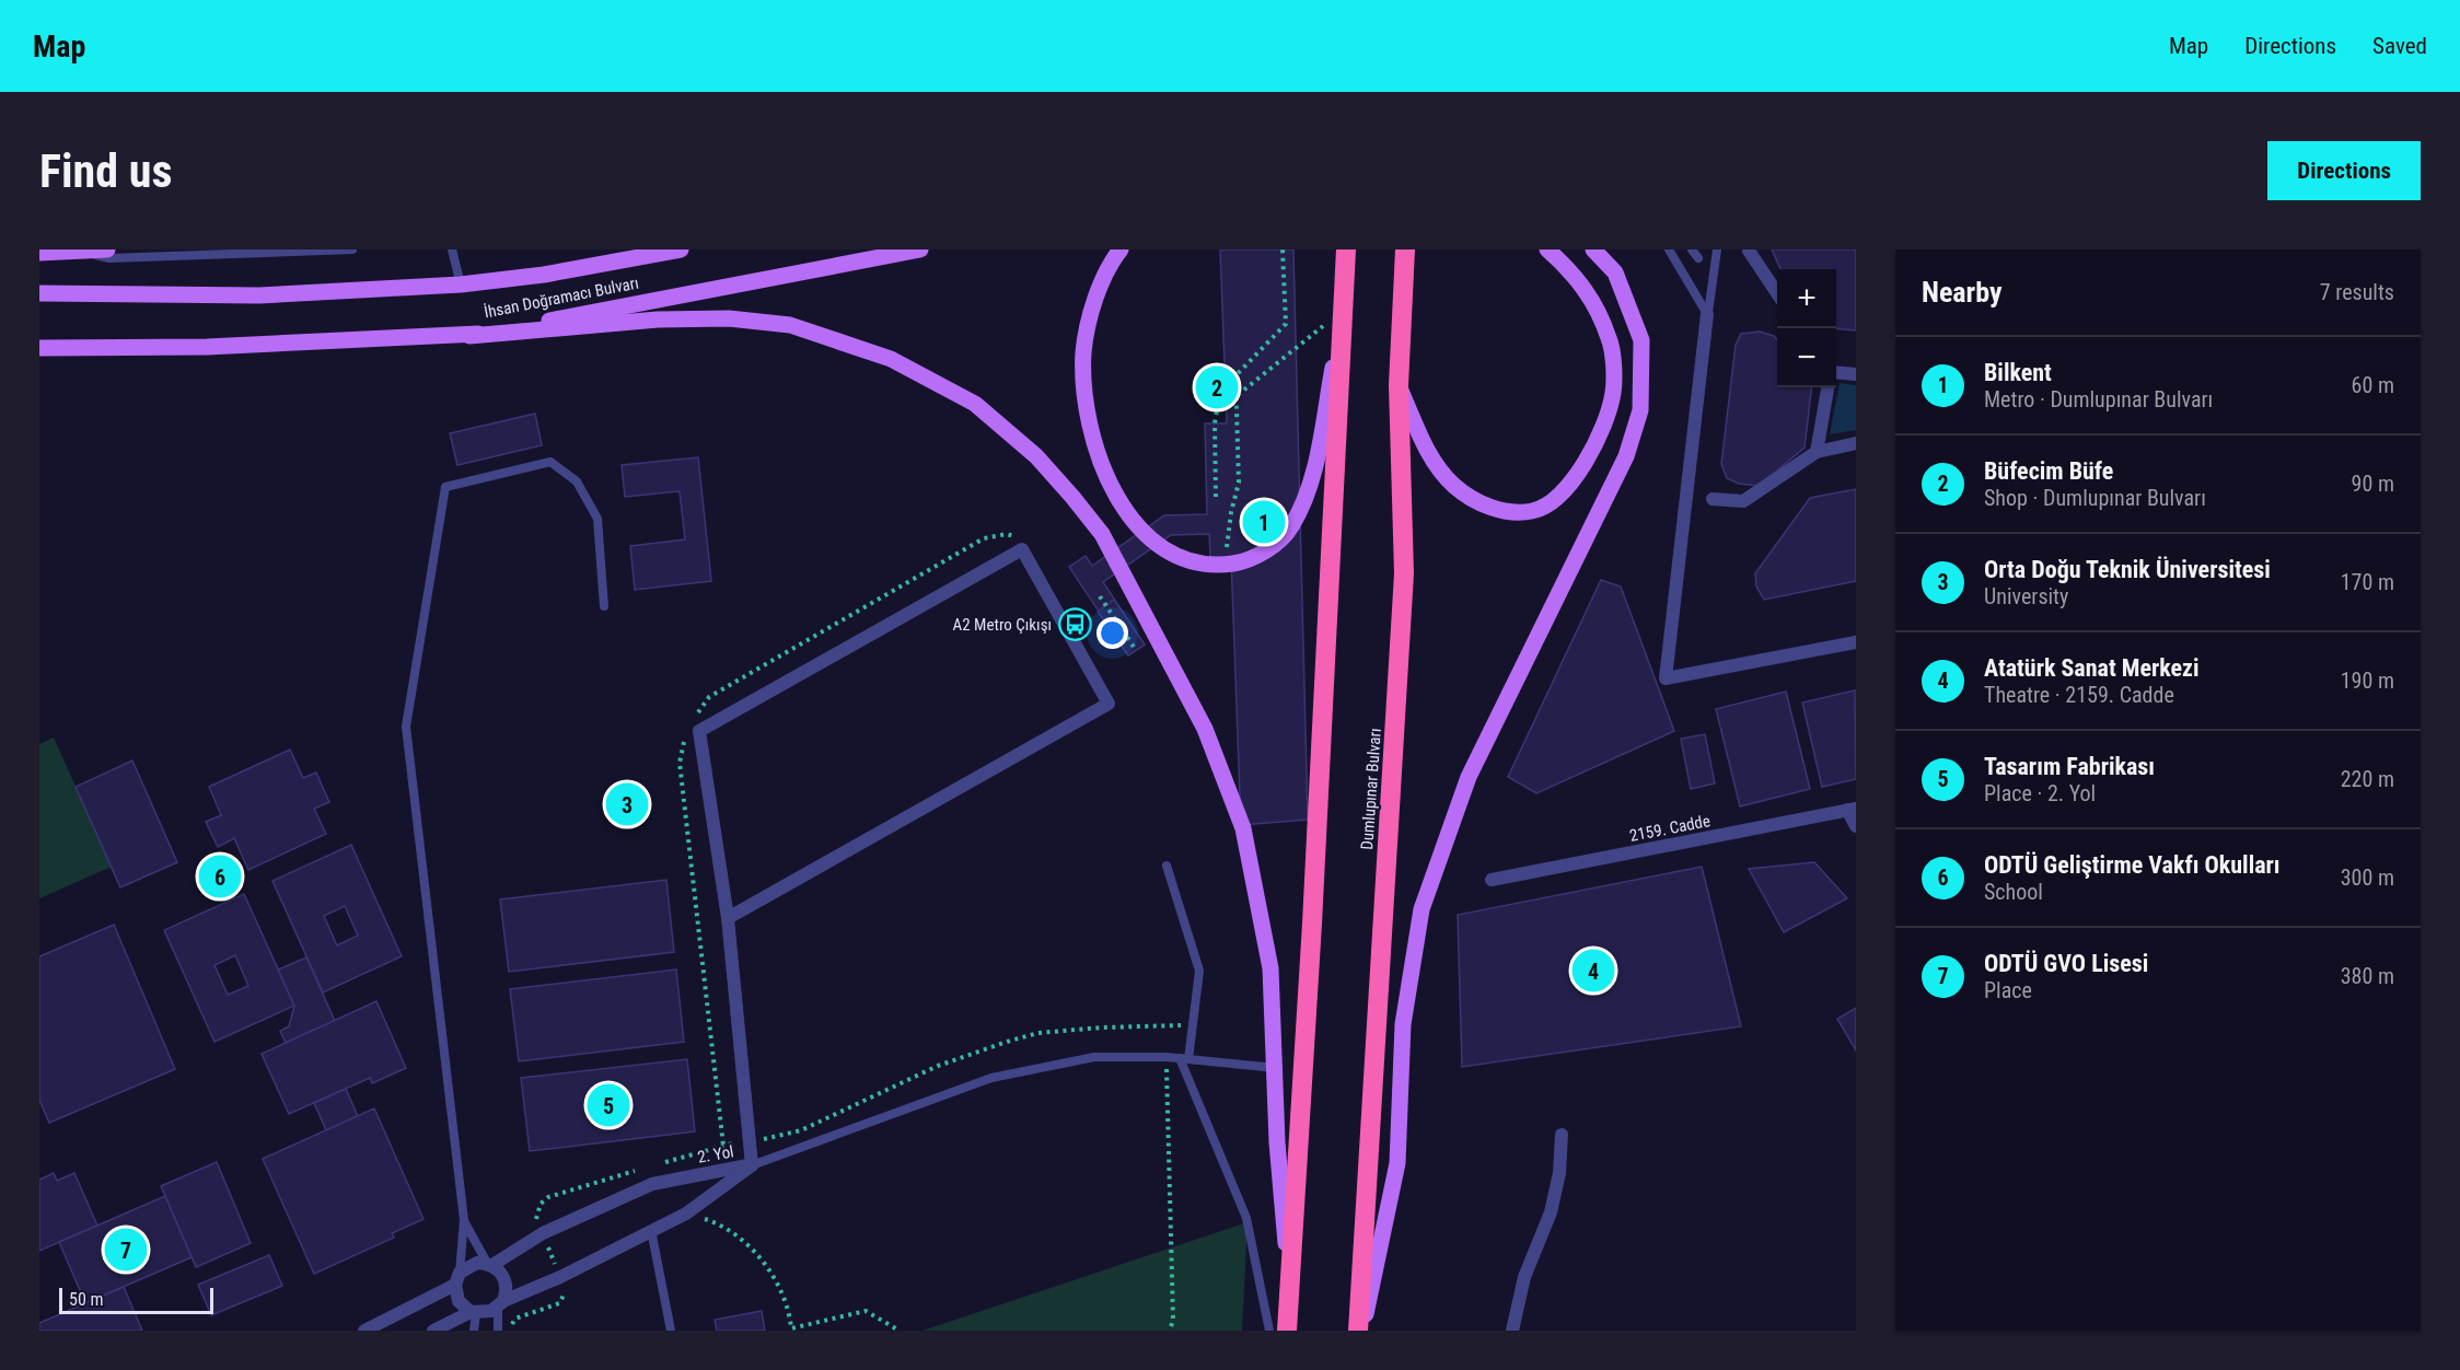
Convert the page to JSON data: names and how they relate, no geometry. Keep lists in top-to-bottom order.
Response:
{
  "streets": {
    "highway": ["Dumlupınar Bulvarı"],
    "main road": ["İhsan Doğramacı Bulvarı"],
    "street": ["2159. Cadde", "2. Yol"]
  },
  "places": {
    "bus stop": ["A2 Metro Çıkışı"]
  },
  "scale_bar": "50 m",
  "page": {
    "header": "Map",
    "nav": ["Map", "Directions", "Saved"],
    "buttons": "Directions",
    "title": "Find us",
    "heading": ["Nearby", "7 results"],
    "map_buttons": ["+", "−"],
    "list": [
      {
        "mark": "1",
        "name": "Bilkent",
        "note": "Metro · Dumlupınar Bulvarı",
        "value": "60 m"
      },
      {
        "mark": "2",
        "name": "Büfecim Büfe",
        "note": "Shop · Dumlupınar Bulvarı",
        "value": "90 m"
      },
      {
        "mark": "3",
        "name": "Orta Doğu Teknik Üniversitesi",
        "note": "University",
        "value": "170 m"
      },
      {
        "mark": "4",
        "name": "Atatürk Sanat Merkezi",
        "note": "Theatre · 2159. Cadde",
        "value": "190 m"
      },
      {
        "mark": "5",
        "name": "Tasarım Fabrikası",
        "note": "Place · 2. Yol",
        "value": "220 m"
      },
      {
        "mark": "6",
        "name": "ODTÜ Geliştirme Vakfı Okulları",
        "note": "School",
        "value": "300 m"
      },
      {
        "mark": "7",
        "name": "ODTÜ GVO Lisesi",
        "note": "Place",
        "value": "380 m"
      }
    ],
    "pins": [
      "2",
      "1",
      "3",
      "6",
      "4",
      "5",
      "7"
    ],
    "scale": "50 m"
  }
}
